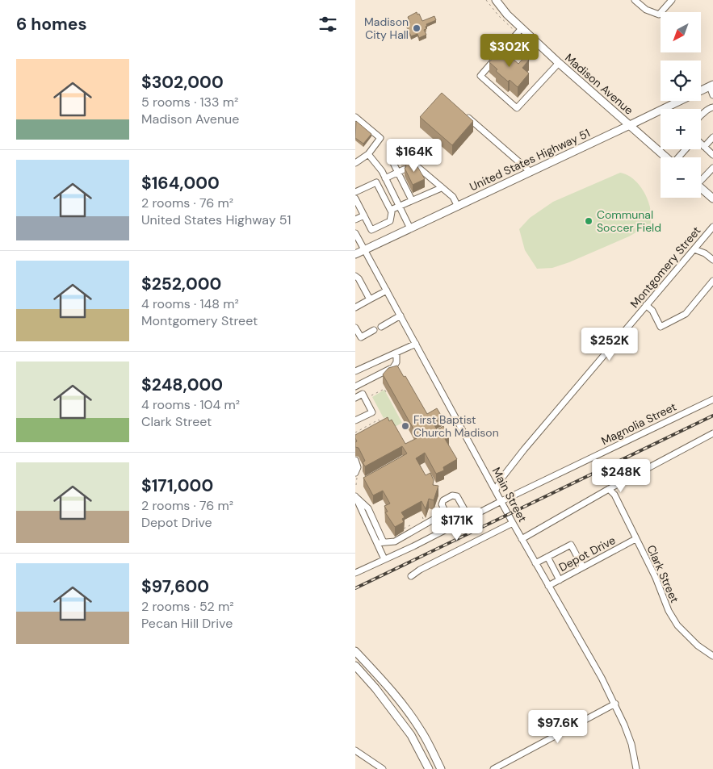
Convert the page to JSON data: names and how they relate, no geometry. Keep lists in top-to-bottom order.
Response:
{
  "streets": {
    "main road": ["Madison Avenue", "United States Highway 51"],
    "street": [
      "Montgomery Street",
      "Magnolia Street",
      "Main Street",
      "Depot Drive",
      "Clark Street"
    ]
  },
  "crossings": [
    ["Madison Avenue", "United States Highway 51"],
    ["United States Highway 51", "Main Street"],
    ["Montgomery Street", "Main Street"],
    ["Magnolia Street", "Main Street"],
    ["Main Street", "Depot Drive"],
    ["Depot Drive", "Clark Street"]
  ],
  "places": ["Madison City Hall", "Communal Soccer Field", "First Baptist Church Madison"],
  "north": "bottom left",
  "page": {
    "heading": "6 homes",
    "map_buttons": ["+", "−"],
    "price": [
      "$302K",
      "$164K",
      "$252K",
      "$248K",
      "$171K",
      "$97.6K"
    ],
    "list": [
      {
        "name": "$302,000",
        "note": "5 rooms · 133 m² · Madison Avenue"
      },
      {
        "name": "$164,000",
        "note": "2 rooms · 76 m² · United States Highway 51"
      },
      {
        "name": "$252,000",
        "note": "4 rooms · 148 m² · Montgomery Street"
      },
      {
        "name": "$248,000",
        "note": "4 rooms · 104 m² · Clark Street"
      },
      {
        "name": "$171,000",
        "note": "2 rooms · 76 m² · Depot Drive"
      },
      {
        "name": "$97,600",
        "note": "2 rooms · 52 m² · Pecan Hill Drive"
      }
    ]
  }
}
